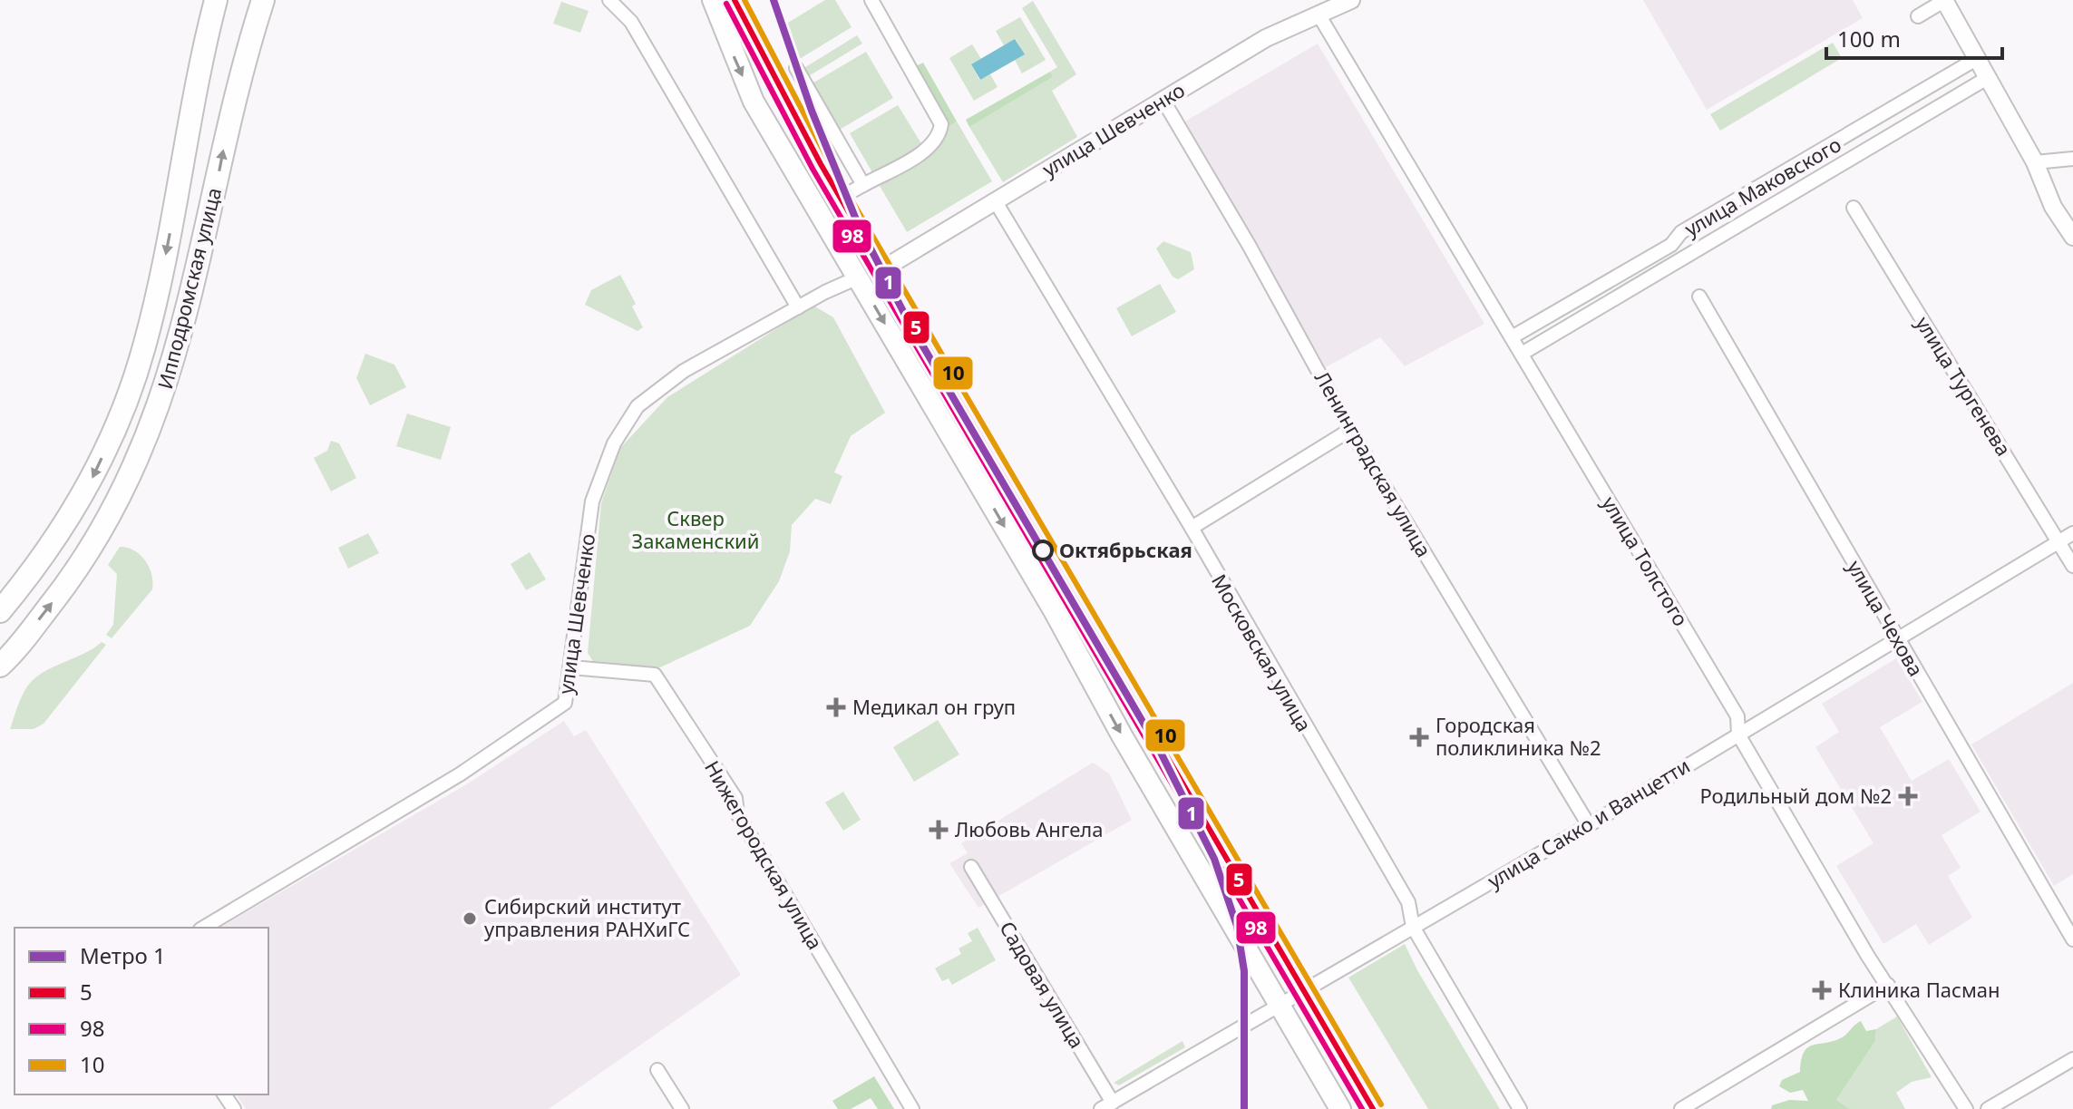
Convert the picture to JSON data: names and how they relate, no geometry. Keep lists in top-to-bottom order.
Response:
{
  "streets": {
    "highway": ["Ипподромская улица"],
    "street": [
      "улица Шевченко",
      "улица Маковского",
      "улица Тургенева",
      "Ленинградская улица",
      "улица Толстого",
      "улица Чехова",
      "Московская улица",
      "улица Сакко и Ванцетти",
      "Нижегородская улица",
      "Садовая улица"
    ]
  },
  "crossings": [
    ["улица Шевченко", "Ленинградская улица"],
    ["улица Шевченко", "улица Толстого"],
    ["улица Шевченко", "Московская улица"],
    ["улица Шевченко", "Нижегородская улица"],
    ["улица Маковского", "улица Толстого"],
    ["улица Тургенева", "улица Сакко и Ванцетти"],
    ["Ленинградская улица", "улица Сакко и Ванцетти"],
    ["улица Толстого", "улица Сакко и Ванцетти"],
    ["улица Чехова", "улица Сакко и Ванцетти"],
    ["Московская улица", "улица Сакко и Ванцетти"],
    ["улица Сакко и Ванцетти", "Садовая улица"]
  ],
  "parks": ["Сквер Закаменский"],
  "places": {
    "other": ["Октябрьская", "Сибирский институт управления РАНХиГС"],
    "health": [
      "Медикал он груп",
      "Городская поликлиника №2",
      "Родильный дом №2",
      "Любовь Ангела",
      "Клиника Пасман"
    ]
  },
  "lines": [
    "metro line 1",
    "transit line 5",
    "transit line 10",
    "transit line 98"
  ],
  "legend": [
    "Метро 1",
    "5",
    "98",
    "10"
  ],
  "scale_bar": "100 m"
}
